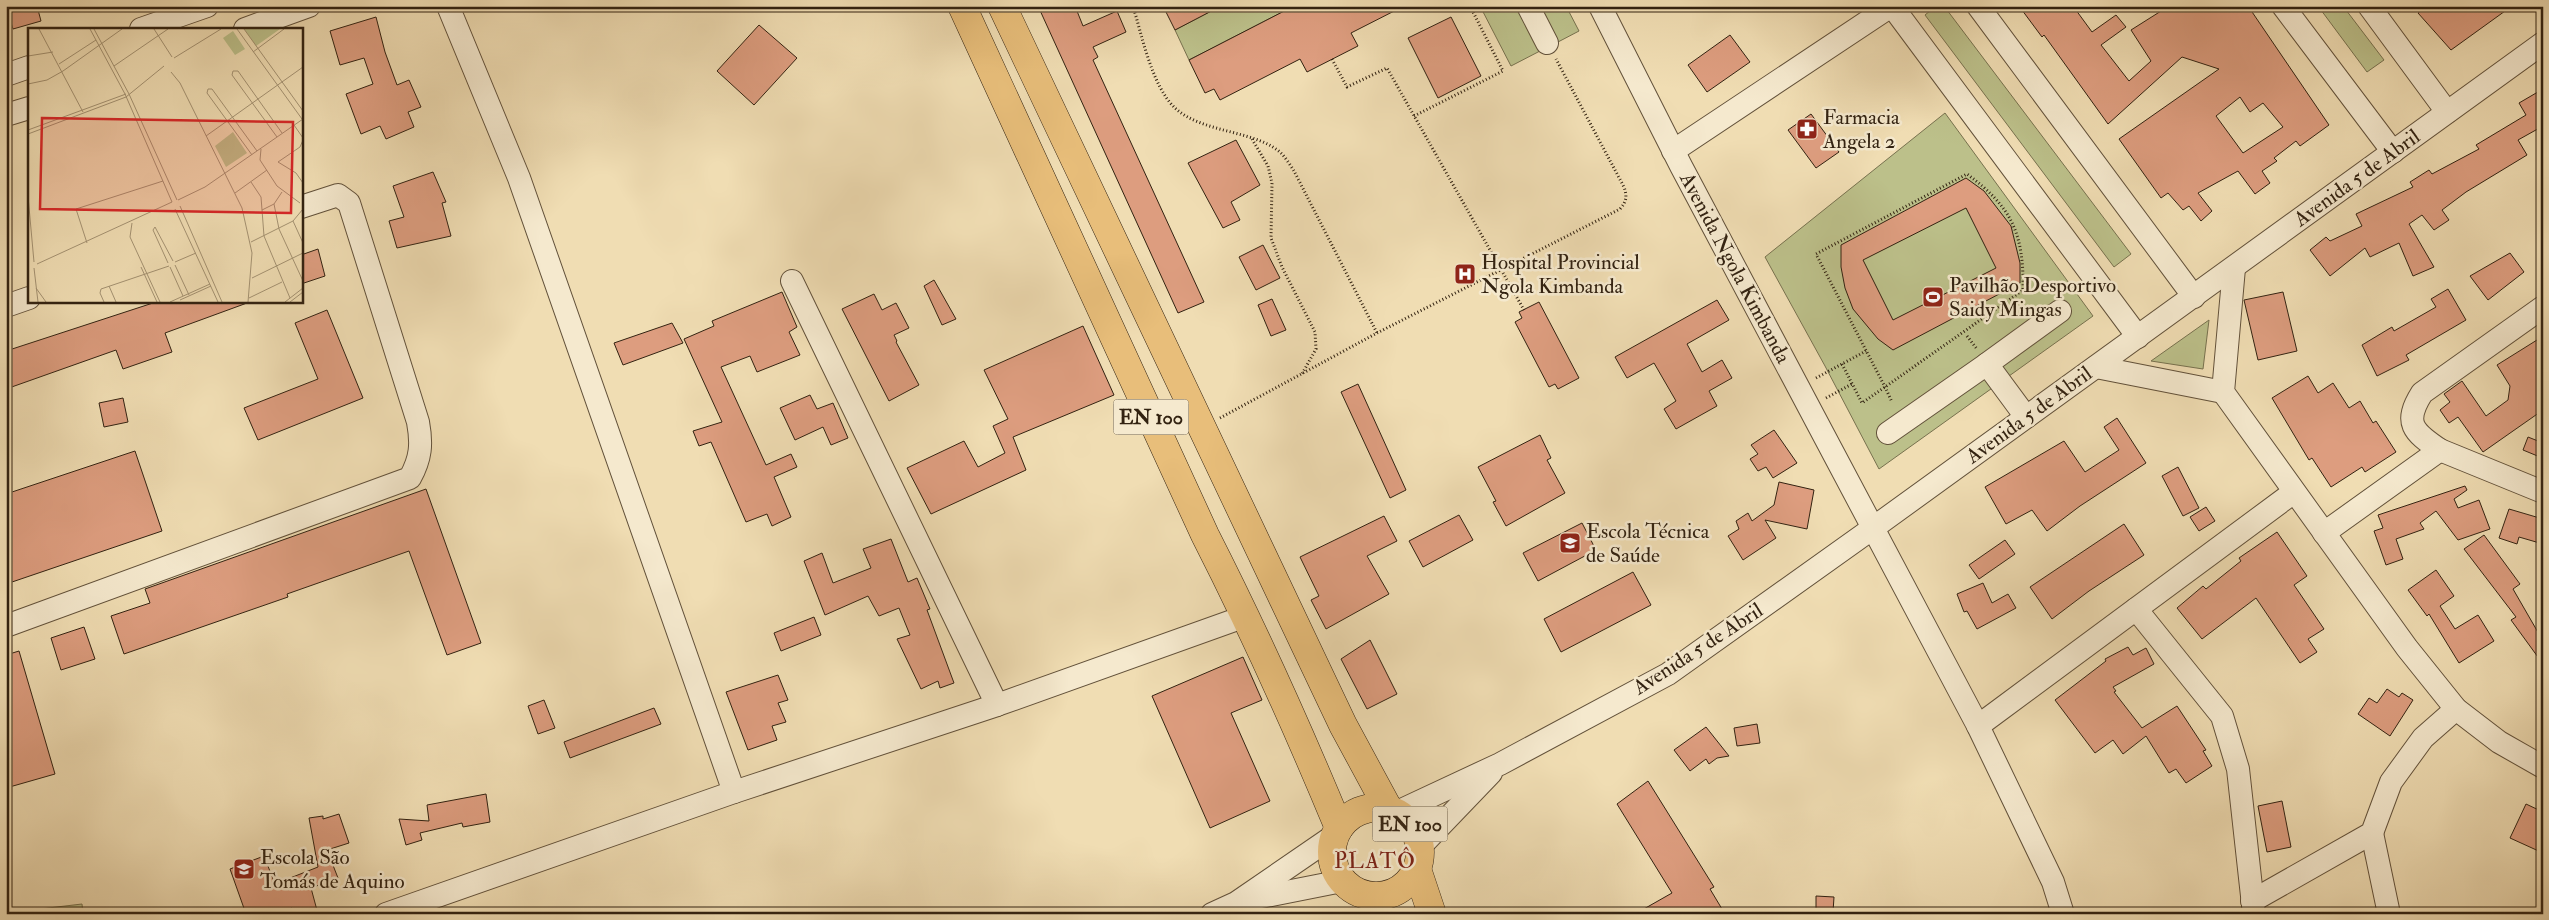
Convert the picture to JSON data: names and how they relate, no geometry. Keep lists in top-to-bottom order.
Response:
{
  "streets": {
    "main road": ["EN 100"],
    "street": ["Avenida 5 de Abril", "Avenida Ngola Kimbanda"]
  },
  "crossings": [
    ["Avenida 5 de Abril", "Avenida Ngola Kimbanda"],
    ["Avenida 5 de Abril", "EN 100"]
  ],
  "districts": ["PLATÔ"],
  "places": {
    "pharmacy": ["Farmacia Angela 2"],
    "hospital": ["Hospital Provincial Ngola Kimbanda"],
    "sports": ["Pavilhão Desportivo Saidy Mingas"],
    "school or university": ["Escola Técnica de Saúde", "Escola São Tomás de Aquino"]
  }
}
